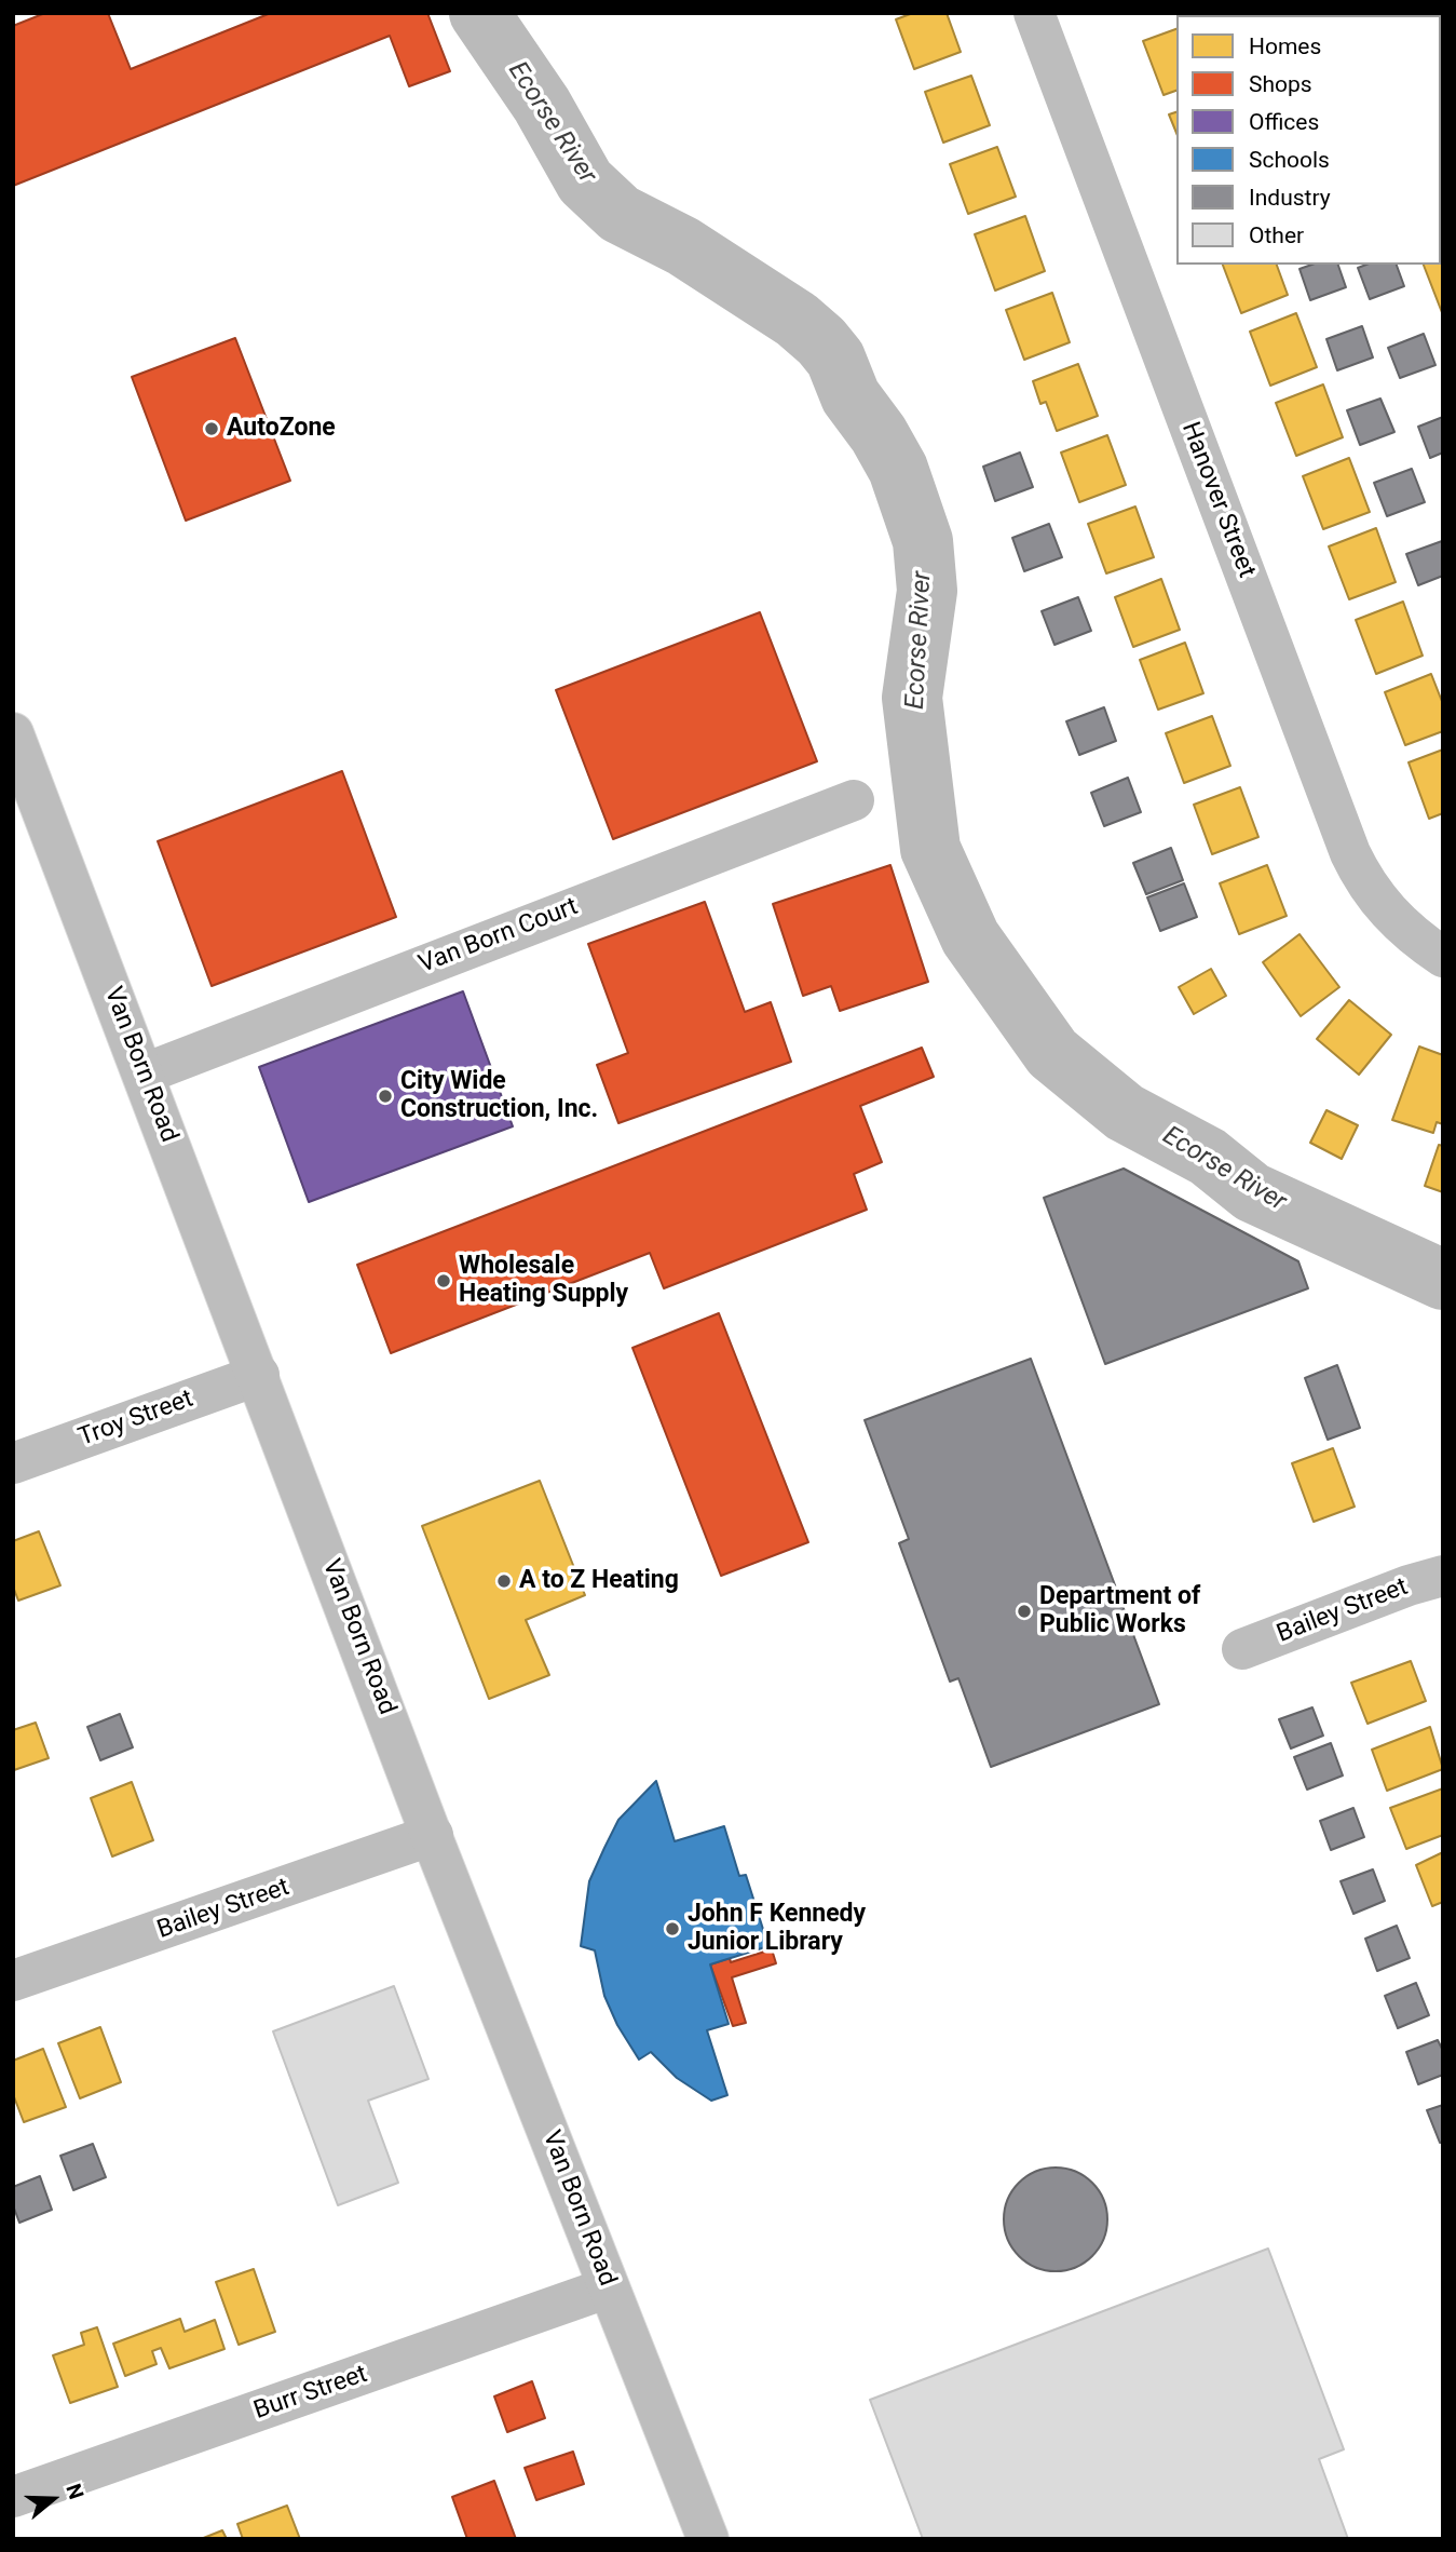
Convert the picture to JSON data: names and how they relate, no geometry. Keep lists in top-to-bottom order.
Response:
{
  "streets": {
    "street": [
      "Hanover Street",
      "Van Born Court",
      "Van Born Road",
      "Troy Street",
      "Bailey Street",
      "Burr Street"
    ]
  },
  "crossings": [
    ["Van Born Court", "Van Born Road"],
    ["Van Born Road", "Troy Street"],
    ["Van Born Road", "Bailey Street"],
    ["Van Born Road", "Burr Street"]
  ],
  "water": ["Ecorse River"],
  "places": [
    "AutoZone",
    "City Wide Construction, Inc.",
    "Wholesale Heating Supply",
    "A to Z Heating",
    "Department of Public Works",
    "John F Kennedy Junior Library"
  ],
  "legend": [
    "Homes",
    "Shops",
    "Offices",
    "Schools",
    "Industry",
    "Other"
  ],
  "north": "right"
}
